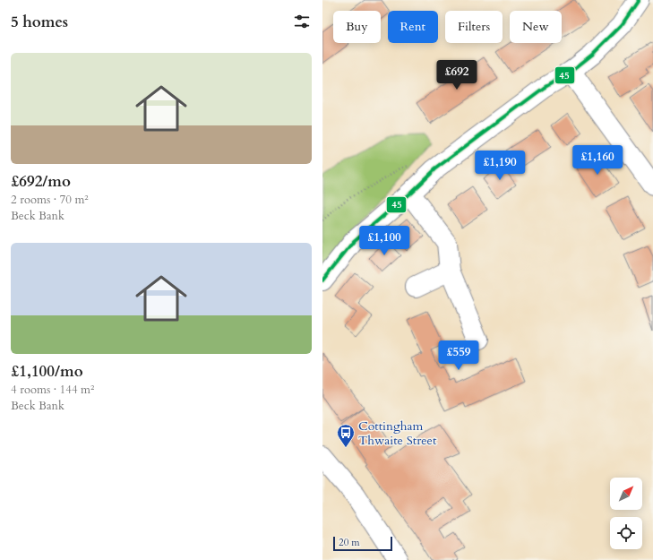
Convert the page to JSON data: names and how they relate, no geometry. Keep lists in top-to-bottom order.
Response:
{
  "places": {
    "bus stop": ["Cottingham Thwaite Street"]
  },
  "lines": ["transit line 45"],
  "scale_bar": "20 m",
  "north": "top right",
  "page": {
    "heading": "5 homes",
    "chip": [
      "Buy",
      "Rent",
      "Filters",
      "New"
    ],
    "list": [
      {
        "name": "£692/mo",
        "note": "2 rooms · 70 m² · Beck Bank"
      },
      {
        "name": "£1,100/mo",
        "note": "4 rooms · 144 m² · Beck Bank"
      }
    ],
    "price": [
      "£692",
      "£1,160",
      "£1,190",
      "£1,100",
      "£559"
    ],
    "scale": "20 m"
  }
}
